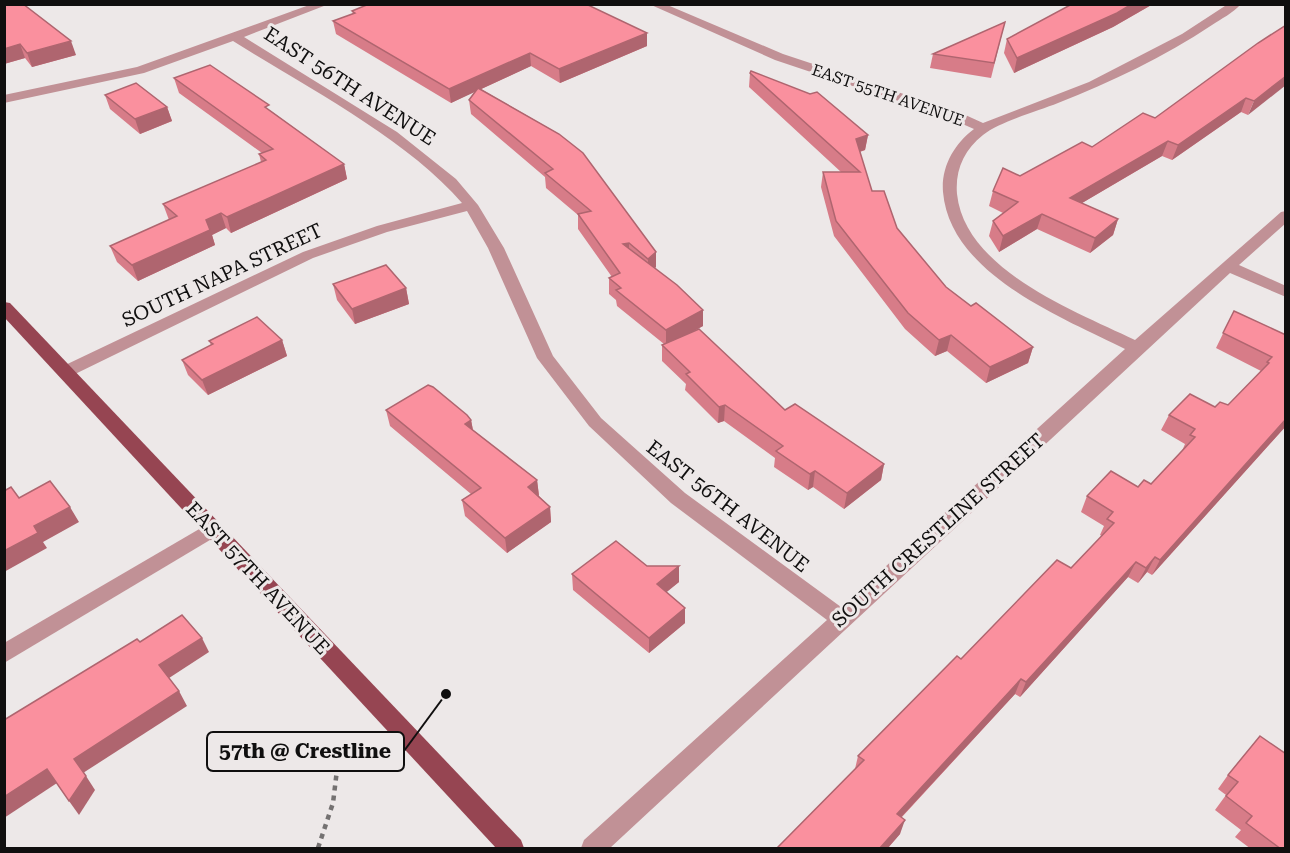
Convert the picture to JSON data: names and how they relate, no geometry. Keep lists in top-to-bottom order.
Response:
{
  "streets": {
    "main road": ["EAST 57TH AVENUE"],
    "street": [
      "EAST 56TH AVENUE",
      "EAST 55TH AVENUE",
      "SOUTH NAPA STREET",
      "SOUTH CRESTLINE STREET"
    ]
  },
  "crossings": [
    ["EAST 56TH AVENUE", "SOUTH NAPA STREET"],
    ["EAST 56TH AVENUE", "SOUTH CRESTLINE STREET"],
    ["EAST 55TH AVENUE", "SOUTH CRESTLINE STREET"],
    ["SOUTH NAPA STREET", "EAST 57TH AVENUE"]
  ],
  "places": ["57th @ Crestline"]
}
